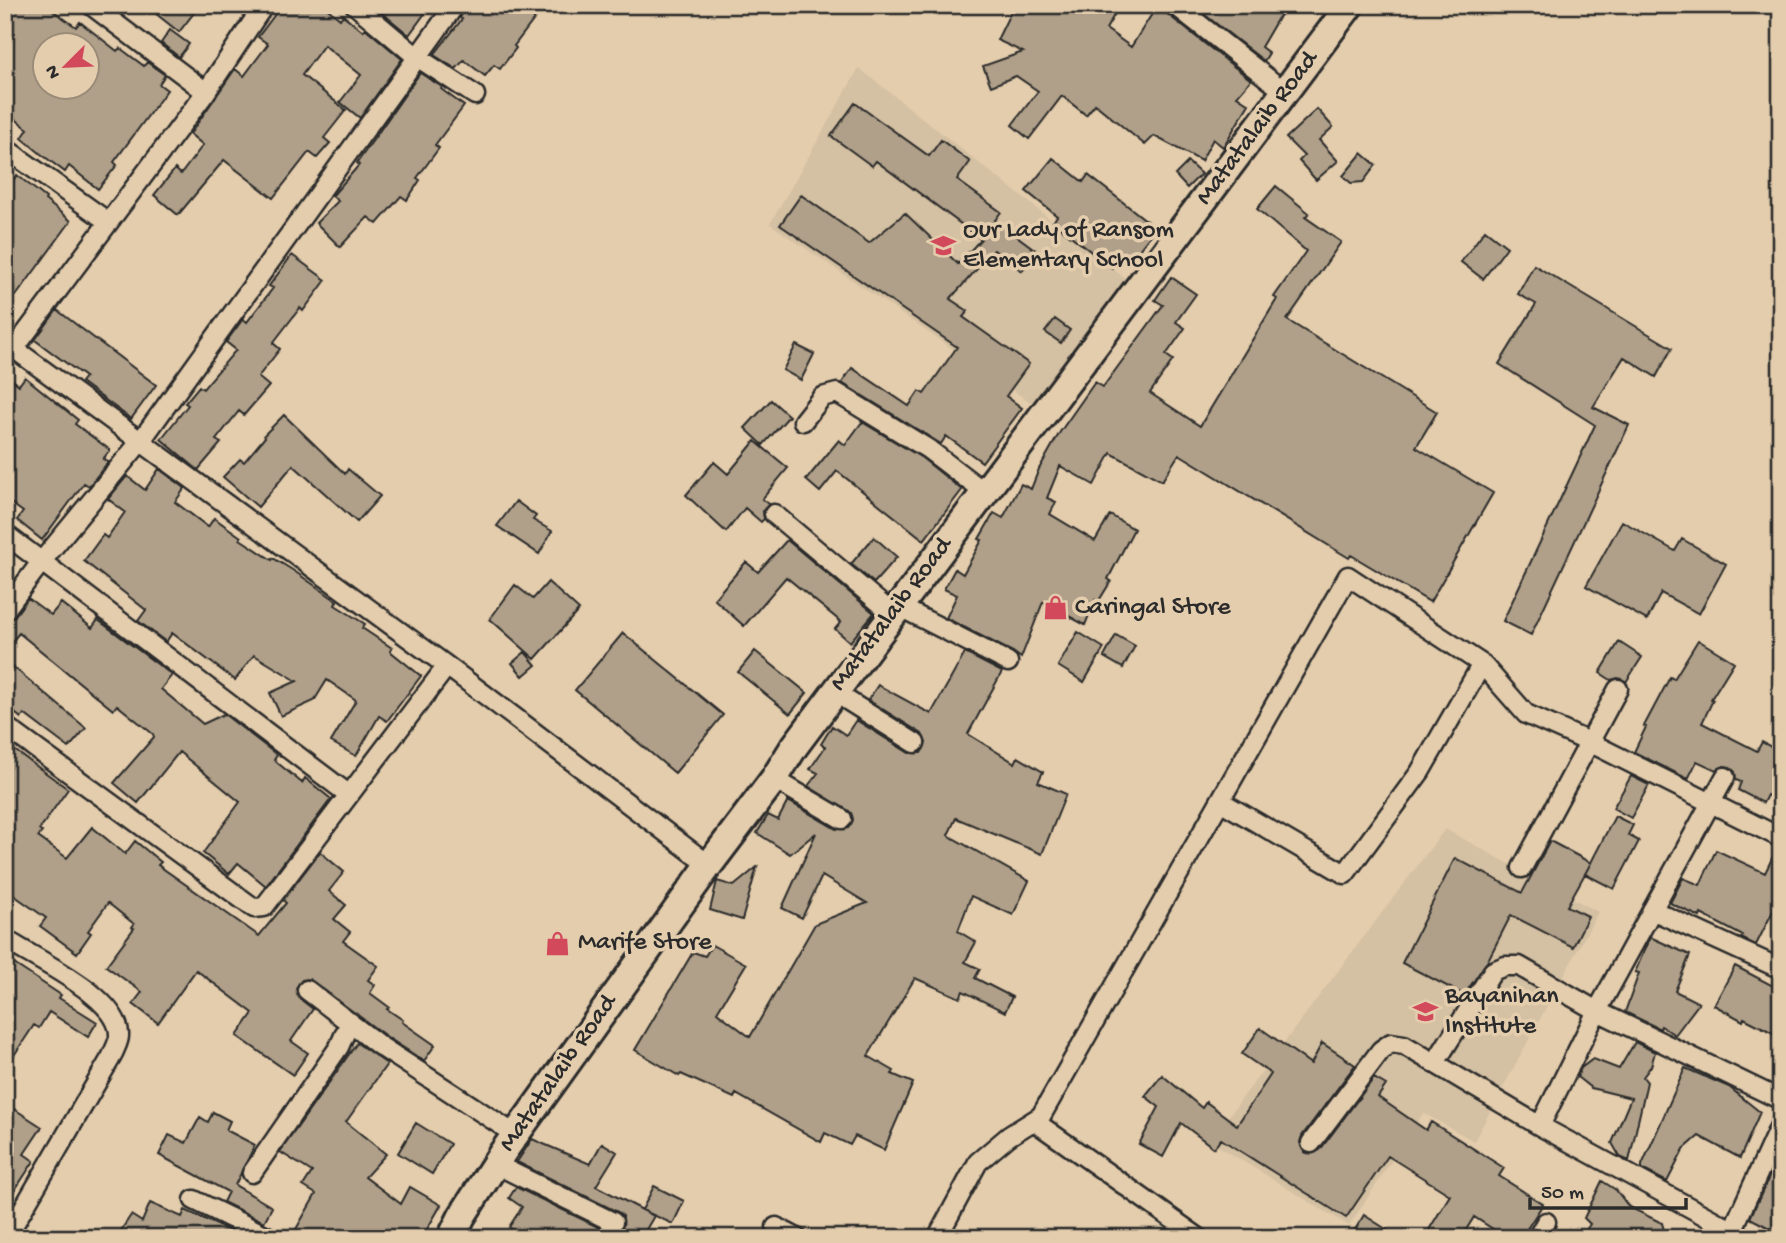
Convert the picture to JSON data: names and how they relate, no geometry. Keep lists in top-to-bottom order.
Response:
{
  "streets": {
    "main road": ["Matatalaib Road"]
  },
  "places": {
    "school or university": ["Our Lady of Ransom Elementary School", "Bayanihan Institute"],
    "shop": ["Caringal Store", "Marife Store"]
  },
  "scale_bar": "50 m",
  "north": "bottom left"
}
